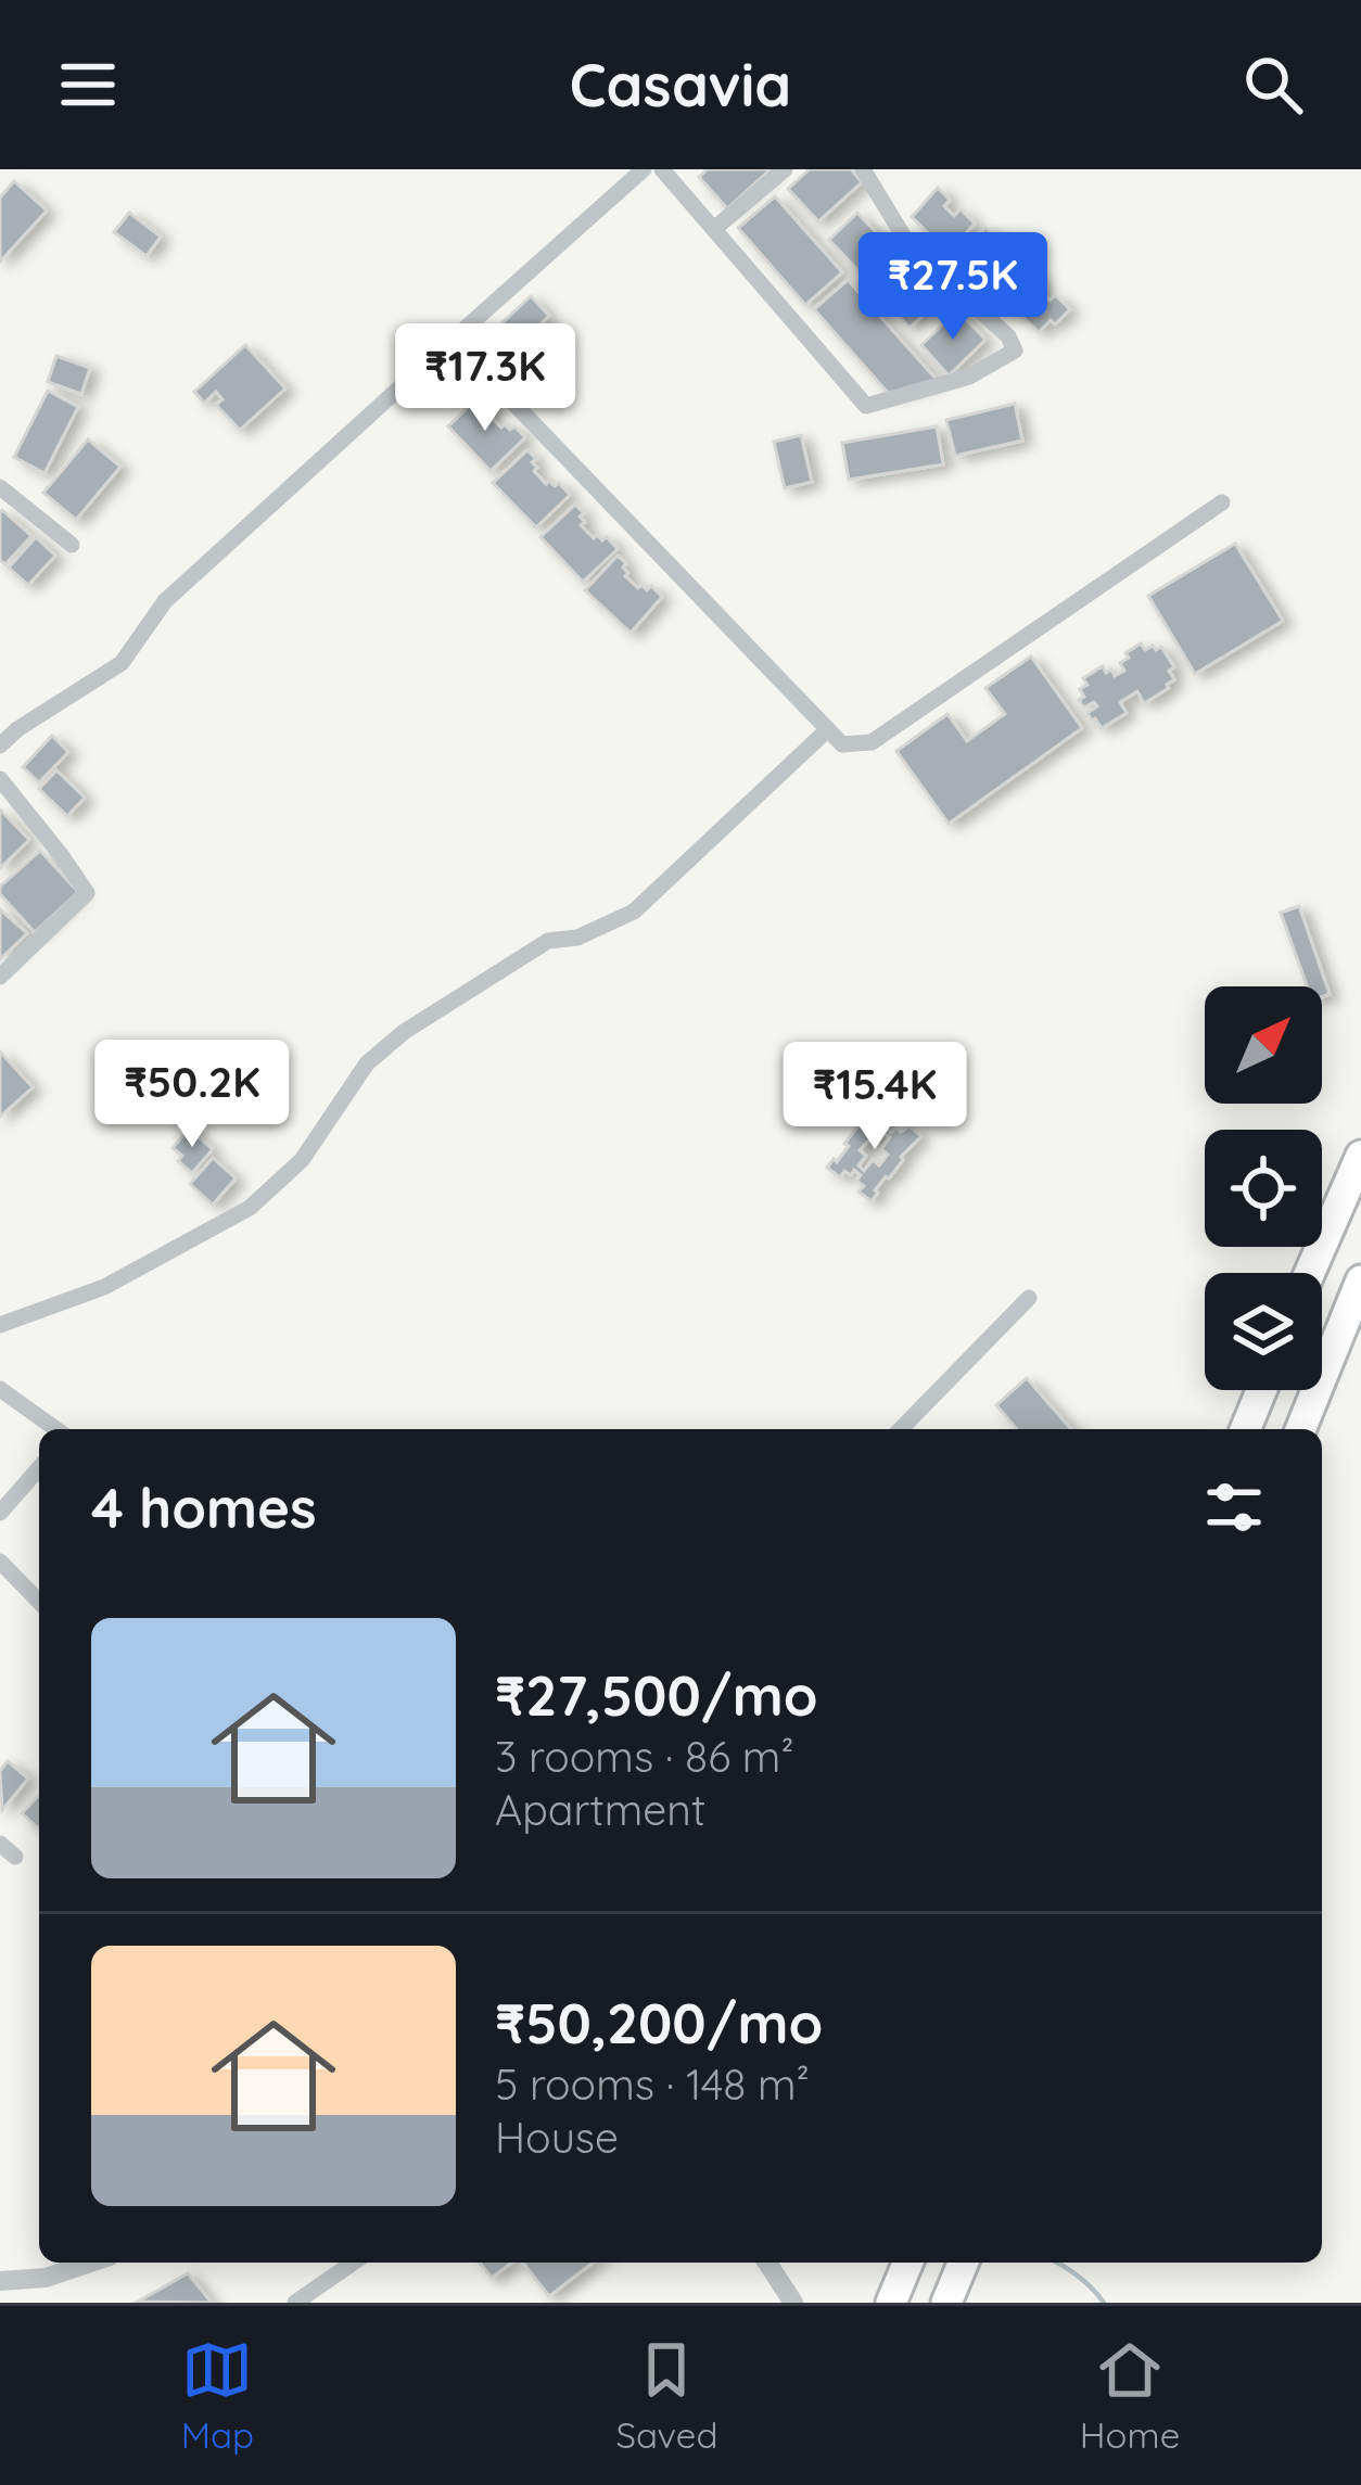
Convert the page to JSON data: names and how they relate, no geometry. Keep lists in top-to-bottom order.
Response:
{
  "north": "top right",
  "page": {
    "header": "Casavia",
    "price": [
      "₹27.5K",
      "₹17.3K",
      "₹50.2K",
      "₹15.4K"
    ],
    "heading": "4 homes",
    "list": [
      {
        "name": "₹27,500/mo",
        "note": "3 rooms · 86 m² · Apartment"
      },
      {
        "name": "₹50,200/mo",
        "note": "5 rooms · 148 m² · House"
      }
    ],
    "tabs": ["Map", "Saved", "Home"]
  }
}
